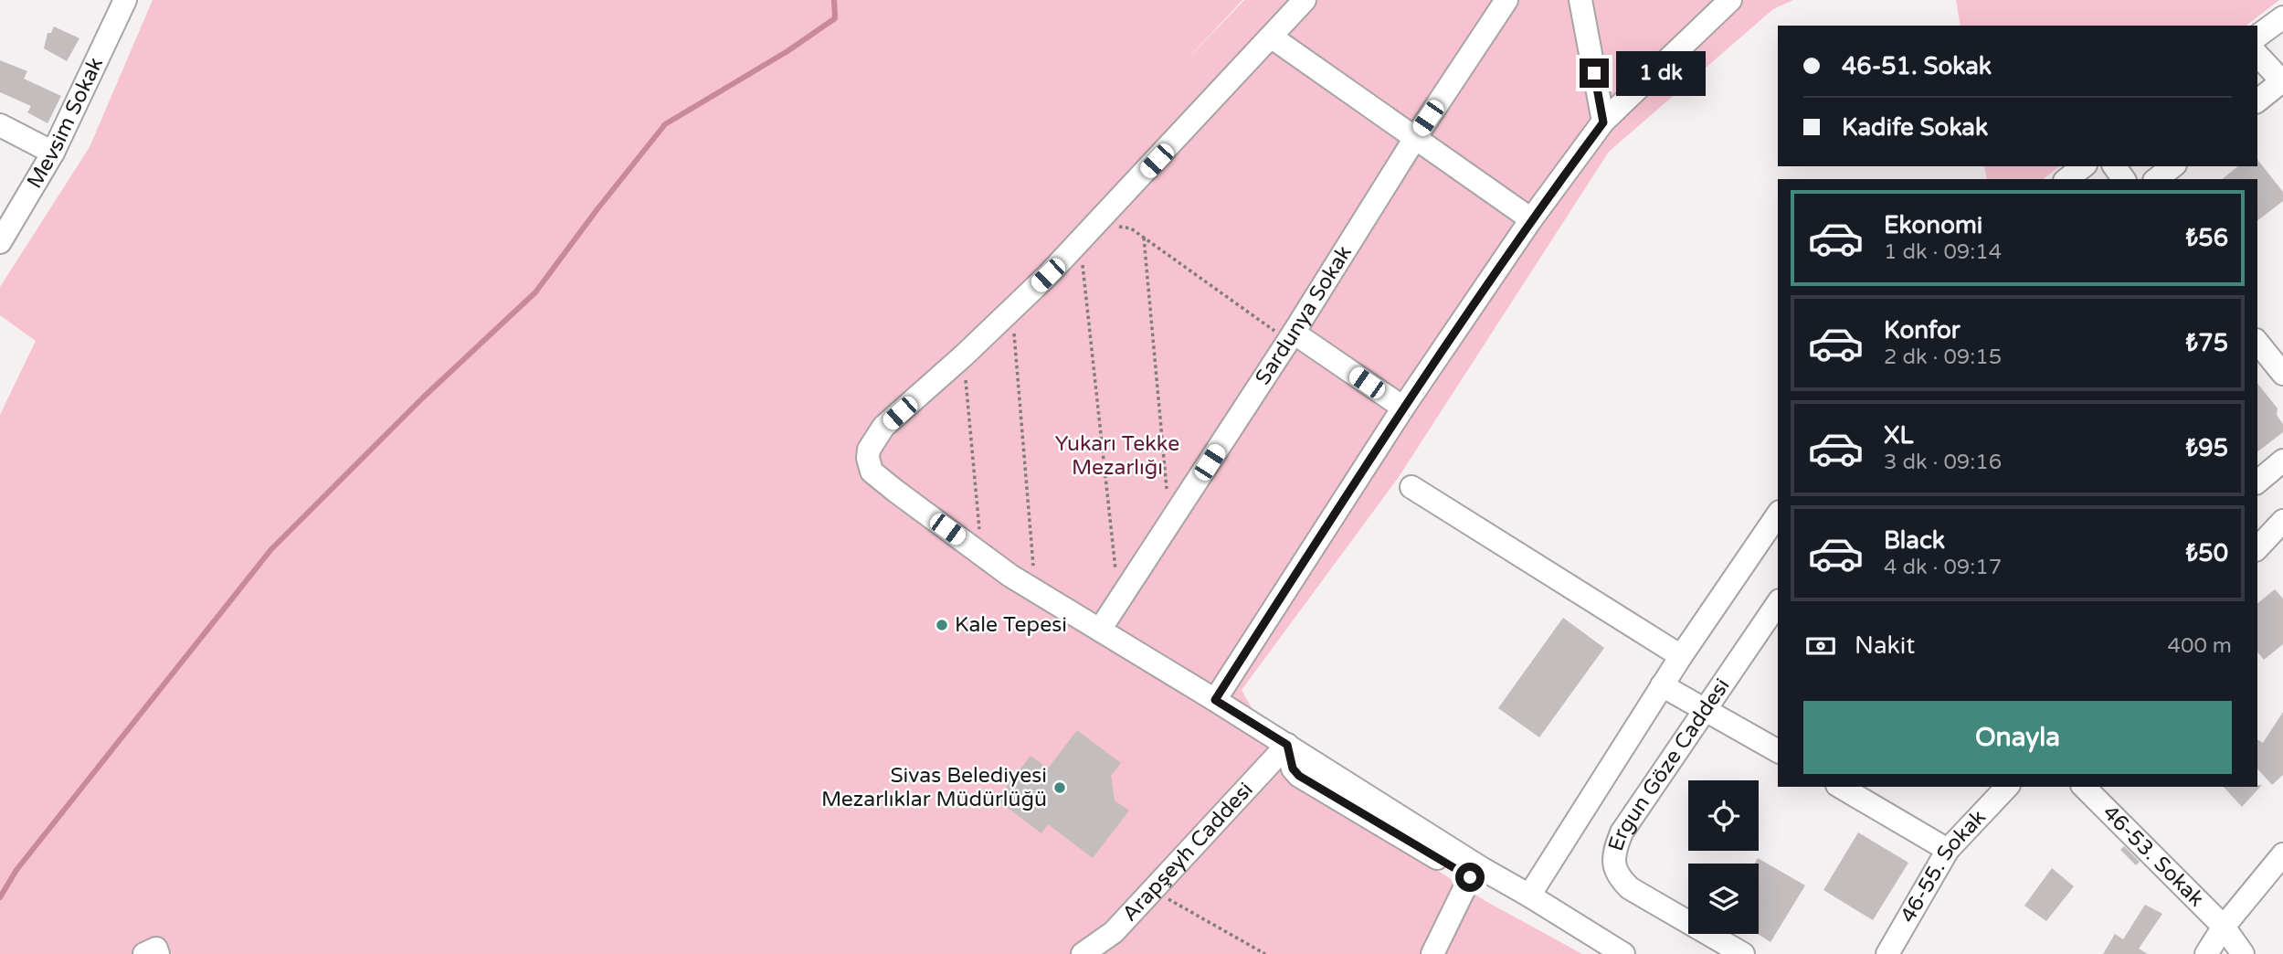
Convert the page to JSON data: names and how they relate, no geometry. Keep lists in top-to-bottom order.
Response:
{
  "streets": {
    "street": [
      "Mevsim Sokak",
      "Sardunya Sokak",
      "Ergun Göze Caddesi",
      "Arapşeyh Caddesi",
      "46-53. Sokak",
      "46-55. Sokak"
    ]
  },
  "parks": ["Yukarı Tekke Mezarlığı"],
  "places": ["Kale Tepesi", "Sivas Belediyesi Mezarlıklar Müdürlüğü"],
  "page": {
    "banner": ["46-51. Sokak", "Kadife Sokak"],
    "bubble": "1 dk",
    "list": [
      {
        "name": "Ekonomi",
        "note": "1 dk · 09:14",
        "value": "₺56"
      },
      {
        "name": "Konfor",
        "note": "2 dk · 09:15",
        "value": "₺75"
      },
      {
        "name": "XL",
        "note": "3 dk · 09:16",
        "value": "₺95"
      },
      {
        "name": "Black",
        "note": "4 dk · 09:17",
        "value": "₺50"
      }
    ],
    "pay": ["Nakit", "400 m"],
    "buttons": "Onayla"
  }
}
